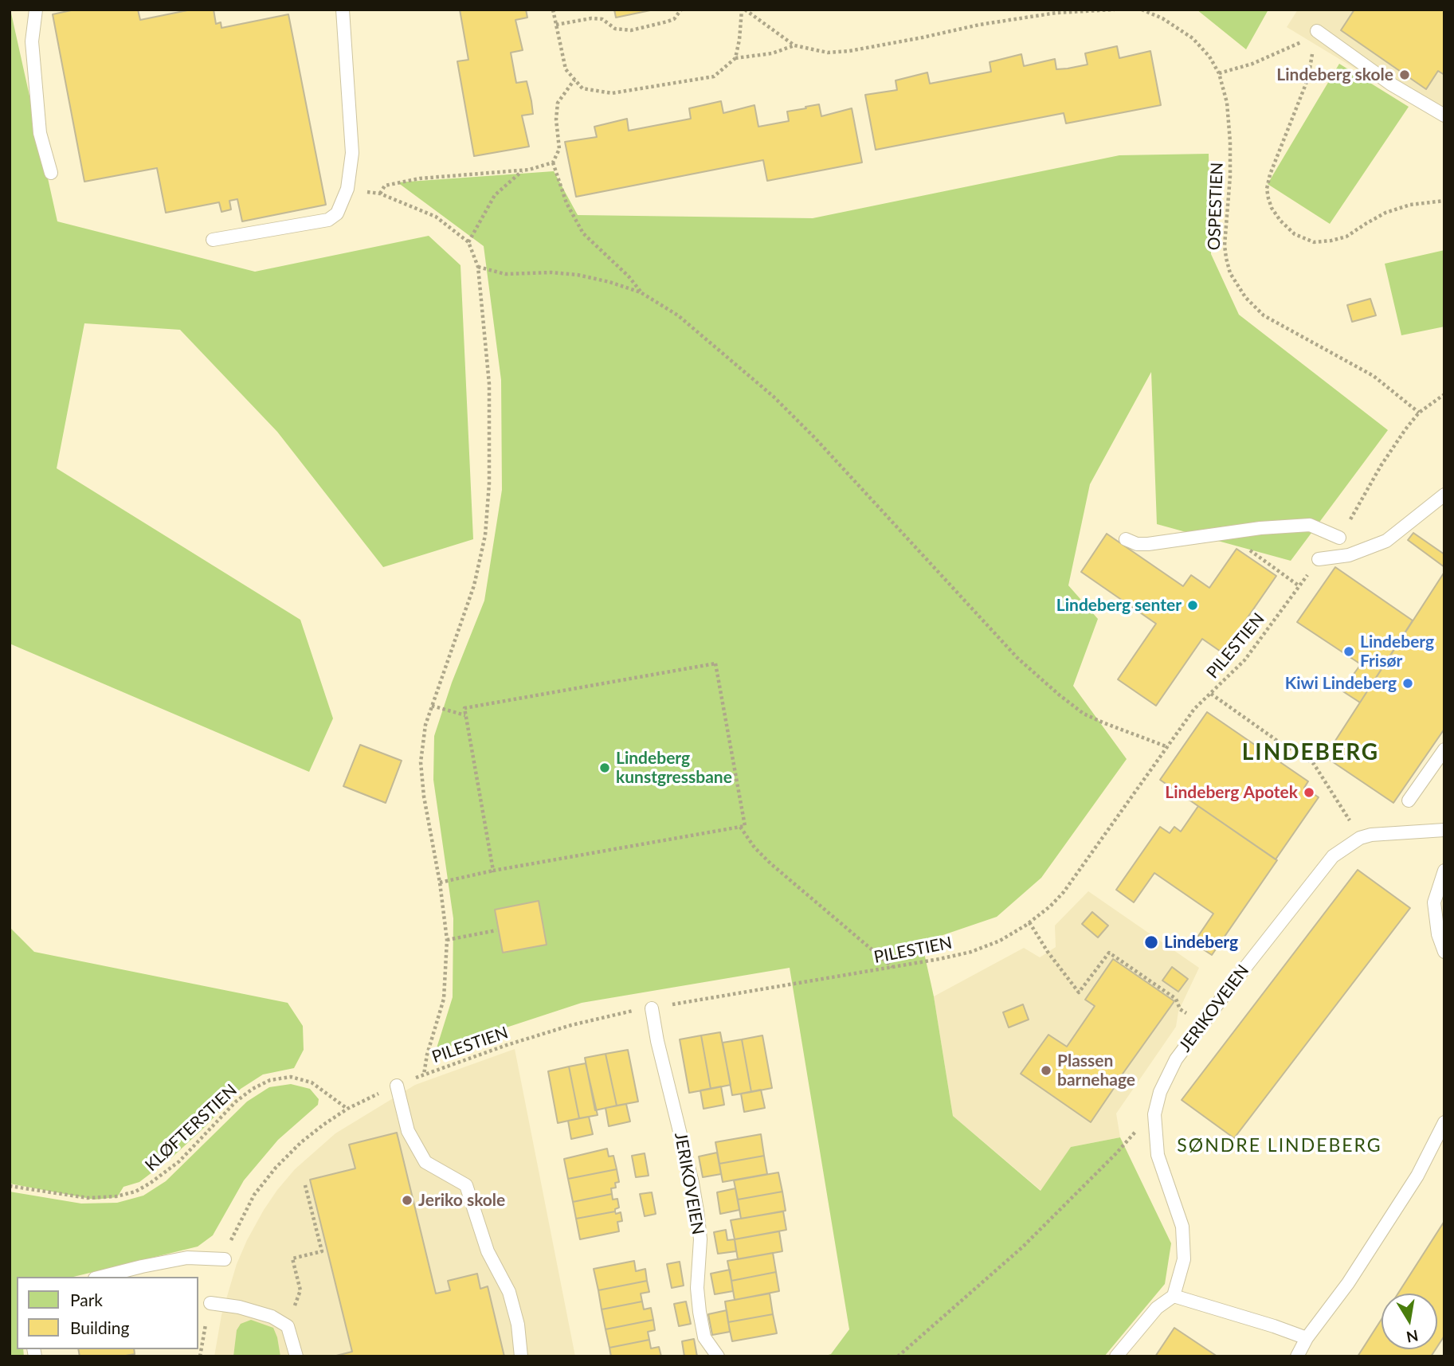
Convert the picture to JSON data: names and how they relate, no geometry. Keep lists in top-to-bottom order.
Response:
{
  "streets": {
    "lane": ["JERIKOVEIEN"],
    "path": ["OSPESTIEN", "PILESTIEN", "KLØFTERSTIEN"]
  },
  "crossings": [
    ["PILESTIEN", "JERIKOVEIEN"],
    ["PILESTIEN", "KLØFTERSTIEN"]
  ],
  "districts": ["LINDEBERG", "SØNDRE LINDEBERG"],
  "places": [
    "Lindeberg skole",
    "Lindeberg senter",
    "Lindeberg Frisør",
    "Kiwi Lindeberg",
    "Lindeberg kunstgressbane",
    "Lindeberg Apotek",
    "Lindeberg",
    "Plassen barnehage",
    "Jeriko skole"
  ],
  "legend": ["Park", "Building"],
  "north": "bottom"
}
